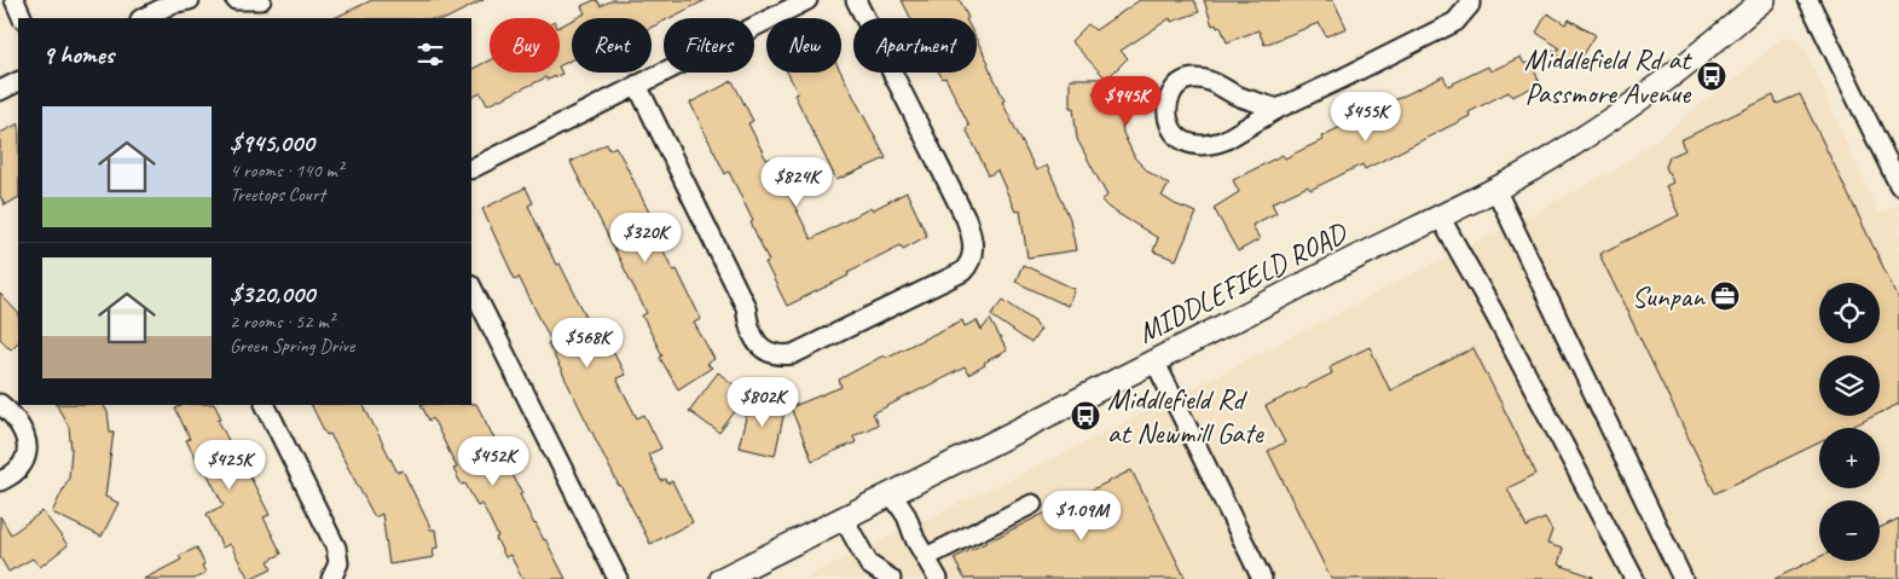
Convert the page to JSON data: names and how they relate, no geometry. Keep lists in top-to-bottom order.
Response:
{
  "streets": {
    "main road": ["MIDDLEFIELD ROAD"]
  },
  "places": {
    "bus stop": ["Middlefield Rd at Passmore Avenue", "Middlefield Rd at Newmill Gate"],
    "office": ["Sunpan"]
  },
  "page": {
    "chip": [
      "Buy",
      "Rent",
      "Filters",
      "New",
      "Apartment"
    ],
    "heading": "9 homes",
    "price": [
      "$945K",
      "$455K",
      "$824K",
      "$320K",
      "$568K",
      "$802K",
      "$452K",
      "$425K",
      "$1.09M"
    ],
    "list": [
      {
        "name": "$945,000",
        "note": "4 rooms · 140 m² · Treetops Court"
      },
      {
        "name": "$320,000",
        "note": "2 rooms · 52 m² · Green Spring Drive"
      }
    ],
    "map_buttons": ["+", "−"]
  }
}
